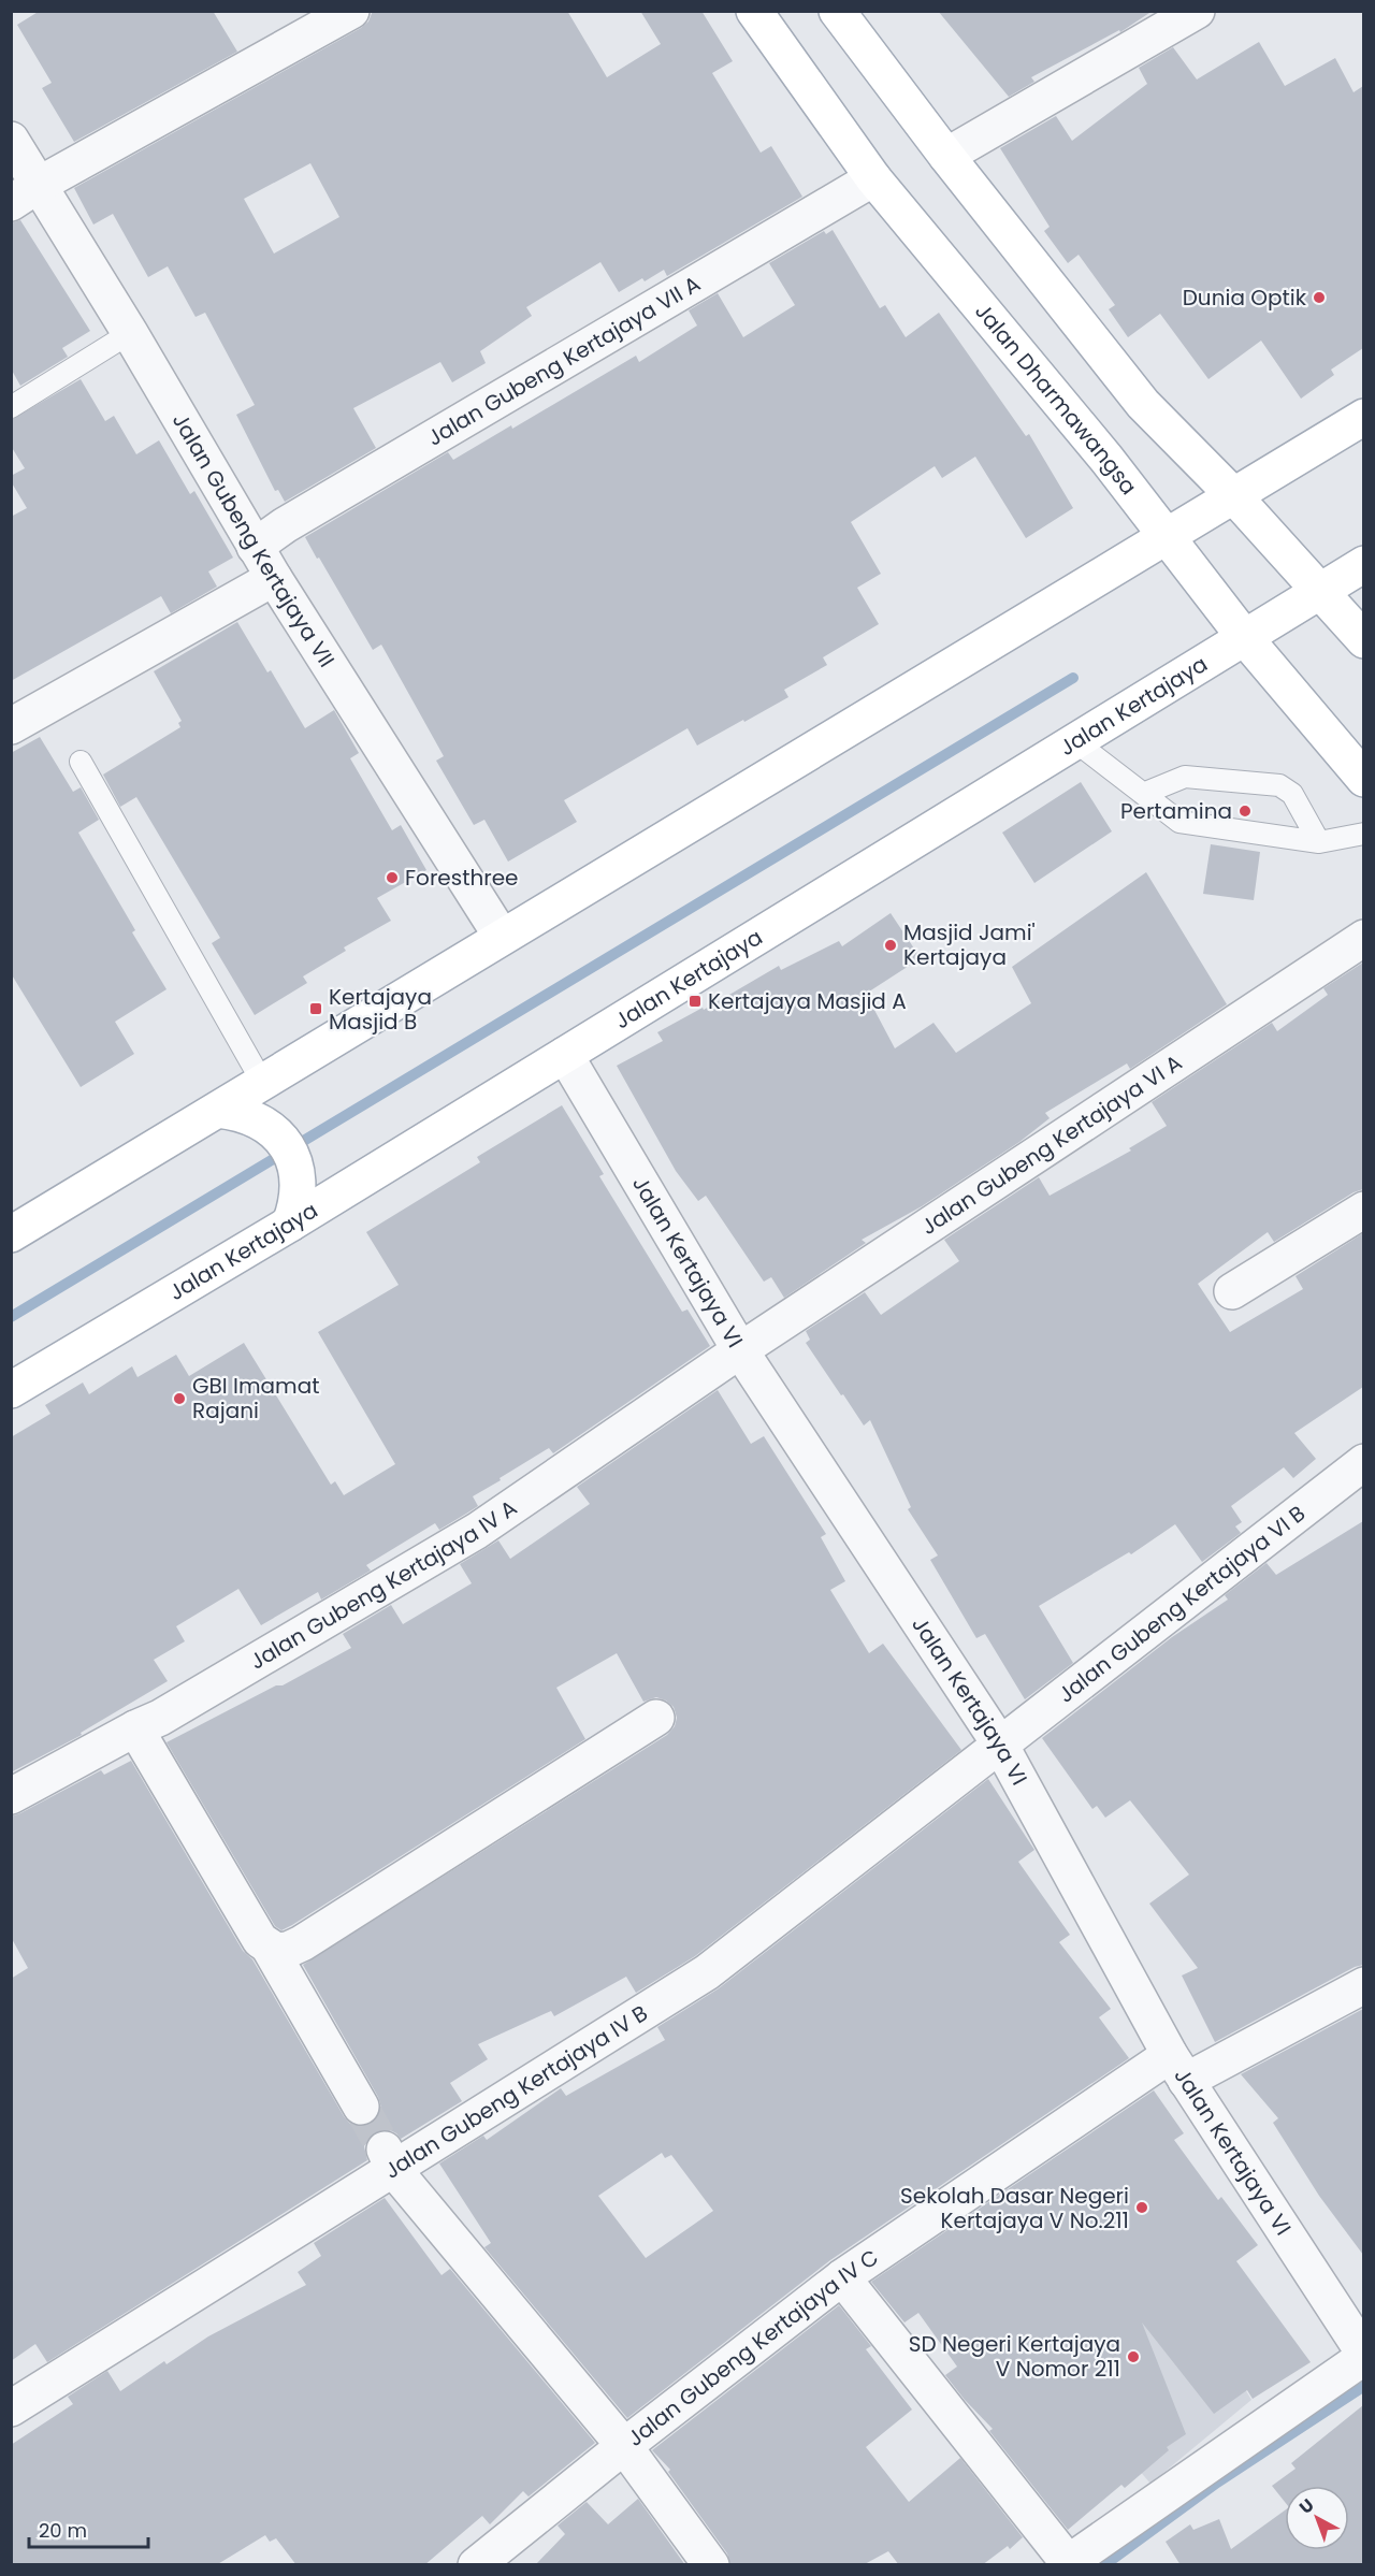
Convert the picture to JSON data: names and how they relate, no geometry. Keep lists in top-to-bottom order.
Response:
{
  "streets": {
    "main road": ["Jalan Dharmawangsa", "Jalan Kertajaya"],
    "street": [
      "Jalan Gubeng Kertajaya VII A",
      "Jalan Gubeng Kertajaya VII",
      "Jalan Gubeng Kertajaya VI A",
      "Jalan Kertajaya VI",
      "Jalan Gubeng Kertajaya IV A",
      "Jalan Gubeng Kertajaya VI B",
      "Jalan Gubeng Kertajaya IV B",
      "Jalan Gubeng Kertajaya IV C"
    ]
  },
  "crossings": [
    ["Jalan Gubeng Kertajaya VII A", "Jalan Dharmawangsa"],
    ["Jalan Gubeng Kertajaya VII A", "Jalan Gubeng Kertajaya VII"],
    ["Jalan Dharmawangsa", "Jalan Kertajaya"],
    ["Jalan Kertajaya", "Jalan Kertajaya VI"],
    ["Jalan Gubeng Kertajaya VI A", "Jalan Kertajaya VI"],
    ["Jalan Gubeng Kertajaya VI A", "Jalan Gubeng Kertajaya IV A"],
    ["Jalan Kertajaya VI", "Jalan Gubeng Kertajaya IV A"],
    ["Jalan Kertajaya VI", "Jalan Gubeng Kertajaya VI B"],
    ["Jalan Kertajaya VI", "Jalan Gubeng Kertajaya IV B"],
    ["Jalan Kertajaya VI", "Jalan Gubeng Kertajaya IV C"],
    ["Jalan Gubeng Kertajaya VI B", "Jalan Gubeng Kertajaya IV B"]
  ],
  "places": {
    "other": [
      "Dunia Optik",
      "Pertamina",
      "Foresthree",
      "Masjid Jami' Kertajaya",
      "GBI Imamat Rajani",
      "Sekolah Dasar Negeri Kertajaya V No.211",
      "SD Negeri Kertajaya V Nomor 211"
    ],
    "transit": ["Kertajaya Masjid A", "Kertajaya Masjid B"]
  },
  "scale_bar": "20 m",
  "north": "top left"
}
